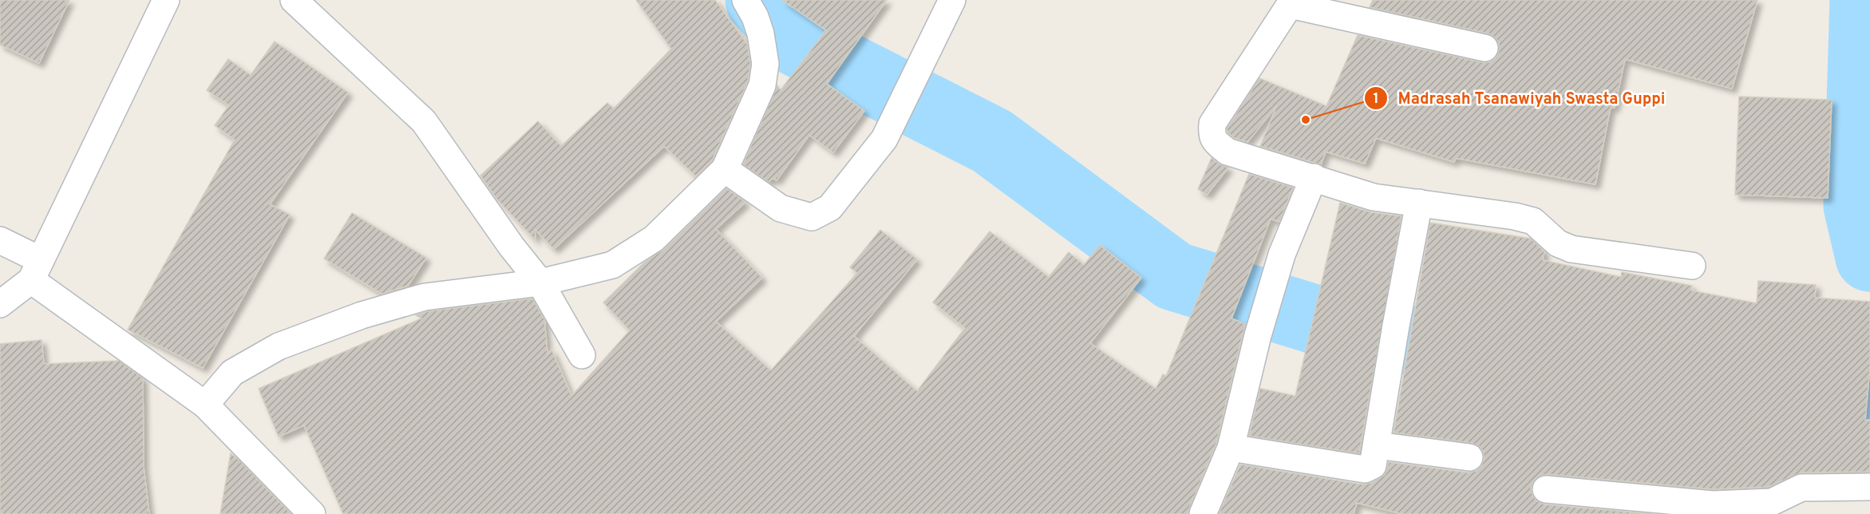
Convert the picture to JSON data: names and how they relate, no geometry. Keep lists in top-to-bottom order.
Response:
{
  "places": ["Madrasah Tsanawiyah Swasta Guppi"]
}
